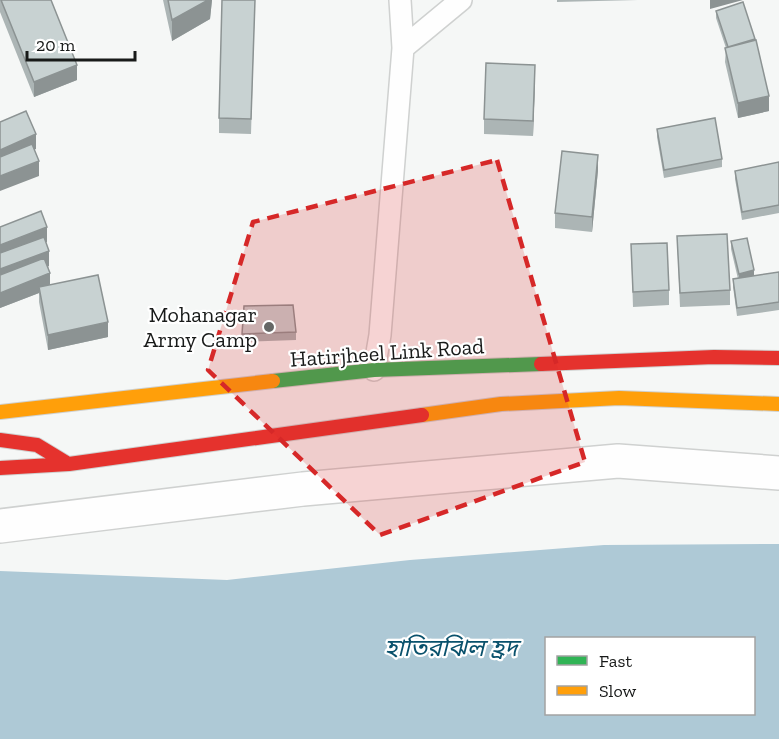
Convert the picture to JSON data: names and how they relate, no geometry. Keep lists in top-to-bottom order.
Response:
{
  "streets": {
    "main road": ["Hatirjheel Link Road"]
  },
  "water": ["হাতিরঝিল হ্রদ"],
  "places": ["Mohanagar Army Camp"],
  "legend": ["Fast", "Slow"],
  "scale_bar": "20 m"
}
